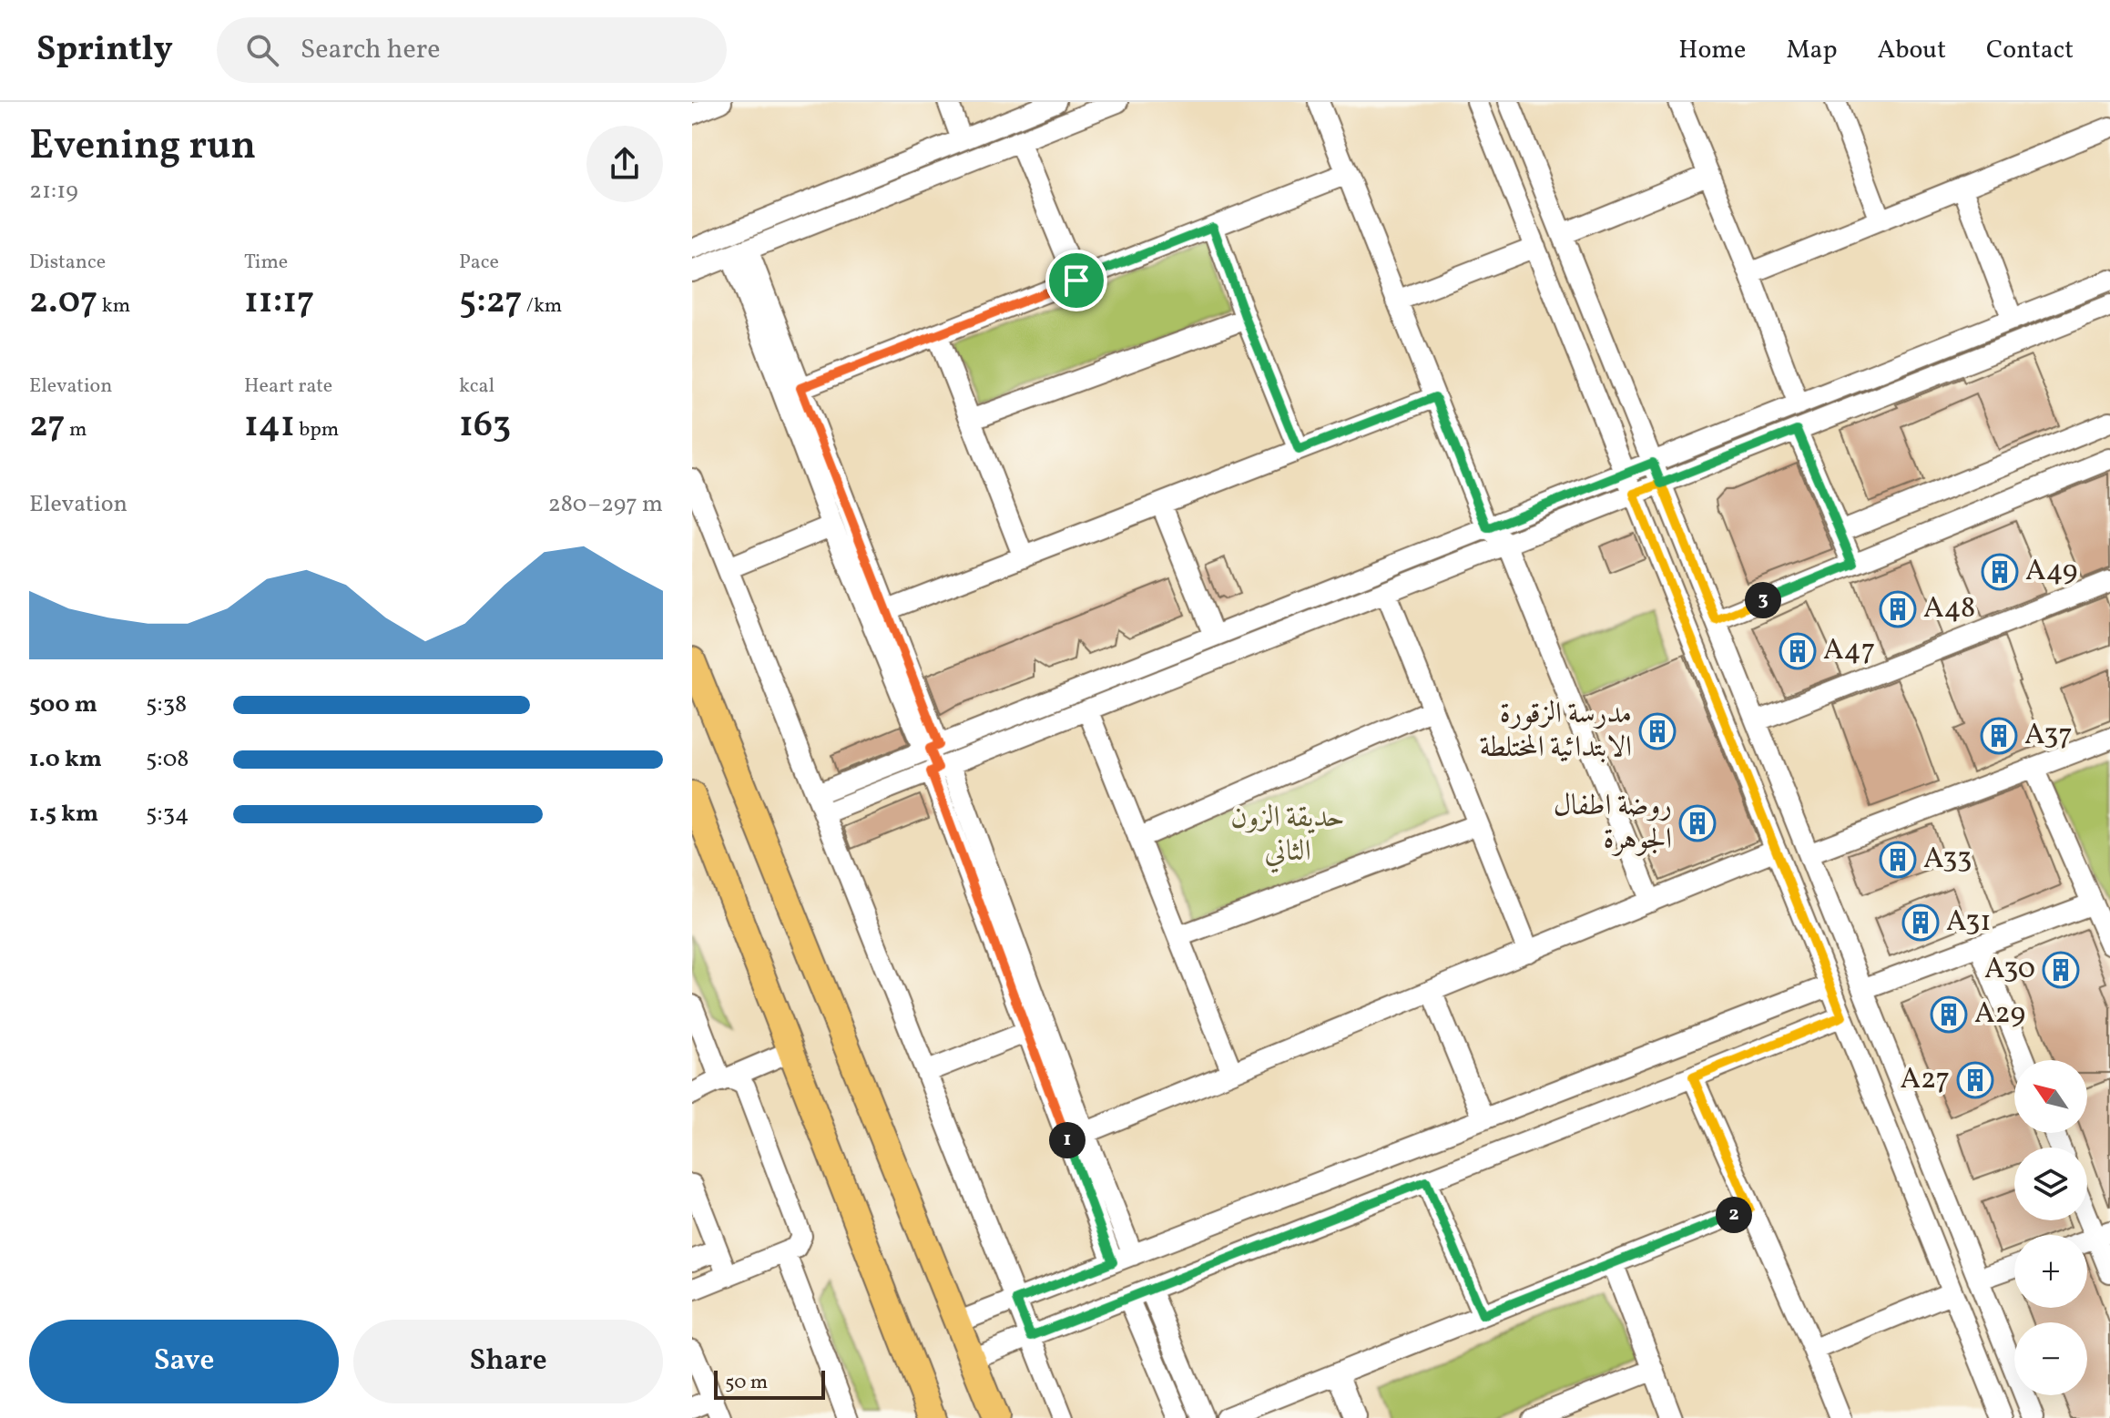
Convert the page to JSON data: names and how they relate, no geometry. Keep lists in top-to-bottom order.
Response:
{
  "parks": ["حديقة الزون الثاني"],
  "places": {
    "building": [
      "A49",
      "A48",
      "A47",
      "مدرسة الزقورة الابتدائية المختلطة",
      "A37",
      "روضة اطفال الجوهرة",
      "A33",
      "A31",
      "A30",
      "A29",
      "A27"
    ]
  },
  "scale_bar": "50 m",
  "north": "top left",
  "page": {
    "header": "Sprintly",
    "search": "Search here",
    "nav": [
      "Home",
      "Map",
      "About",
      "Contact"
    ],
    "heading": ["Evening run", "21:19"],
    "stats": [
      ["Distance", "2.07 km"],
      ["Time", "11:17"],
      ["Pace", "5:27 /km"],
      ["Elevation", "27 m"],
      ["Heart rate", "141 bpm"],
      ["kcal", "163"]
    ],
    "chart": ["Elevation", "280–297 m"],
    "pins": ["3", "1", "2"],
    "list": [
      {
        "name": "500 m",
        "note": "5:38"
      },
      {
        "name": "1.0 km",
        "note": "5:08"
      },
      {
        "name": "1.5 km",
        "note": "5:34"
      }
    ],
    "map_buttons": ["+", "−"],
    "buttons": ["Save", "Share"],
    "scale": "50 m"
  }
}
